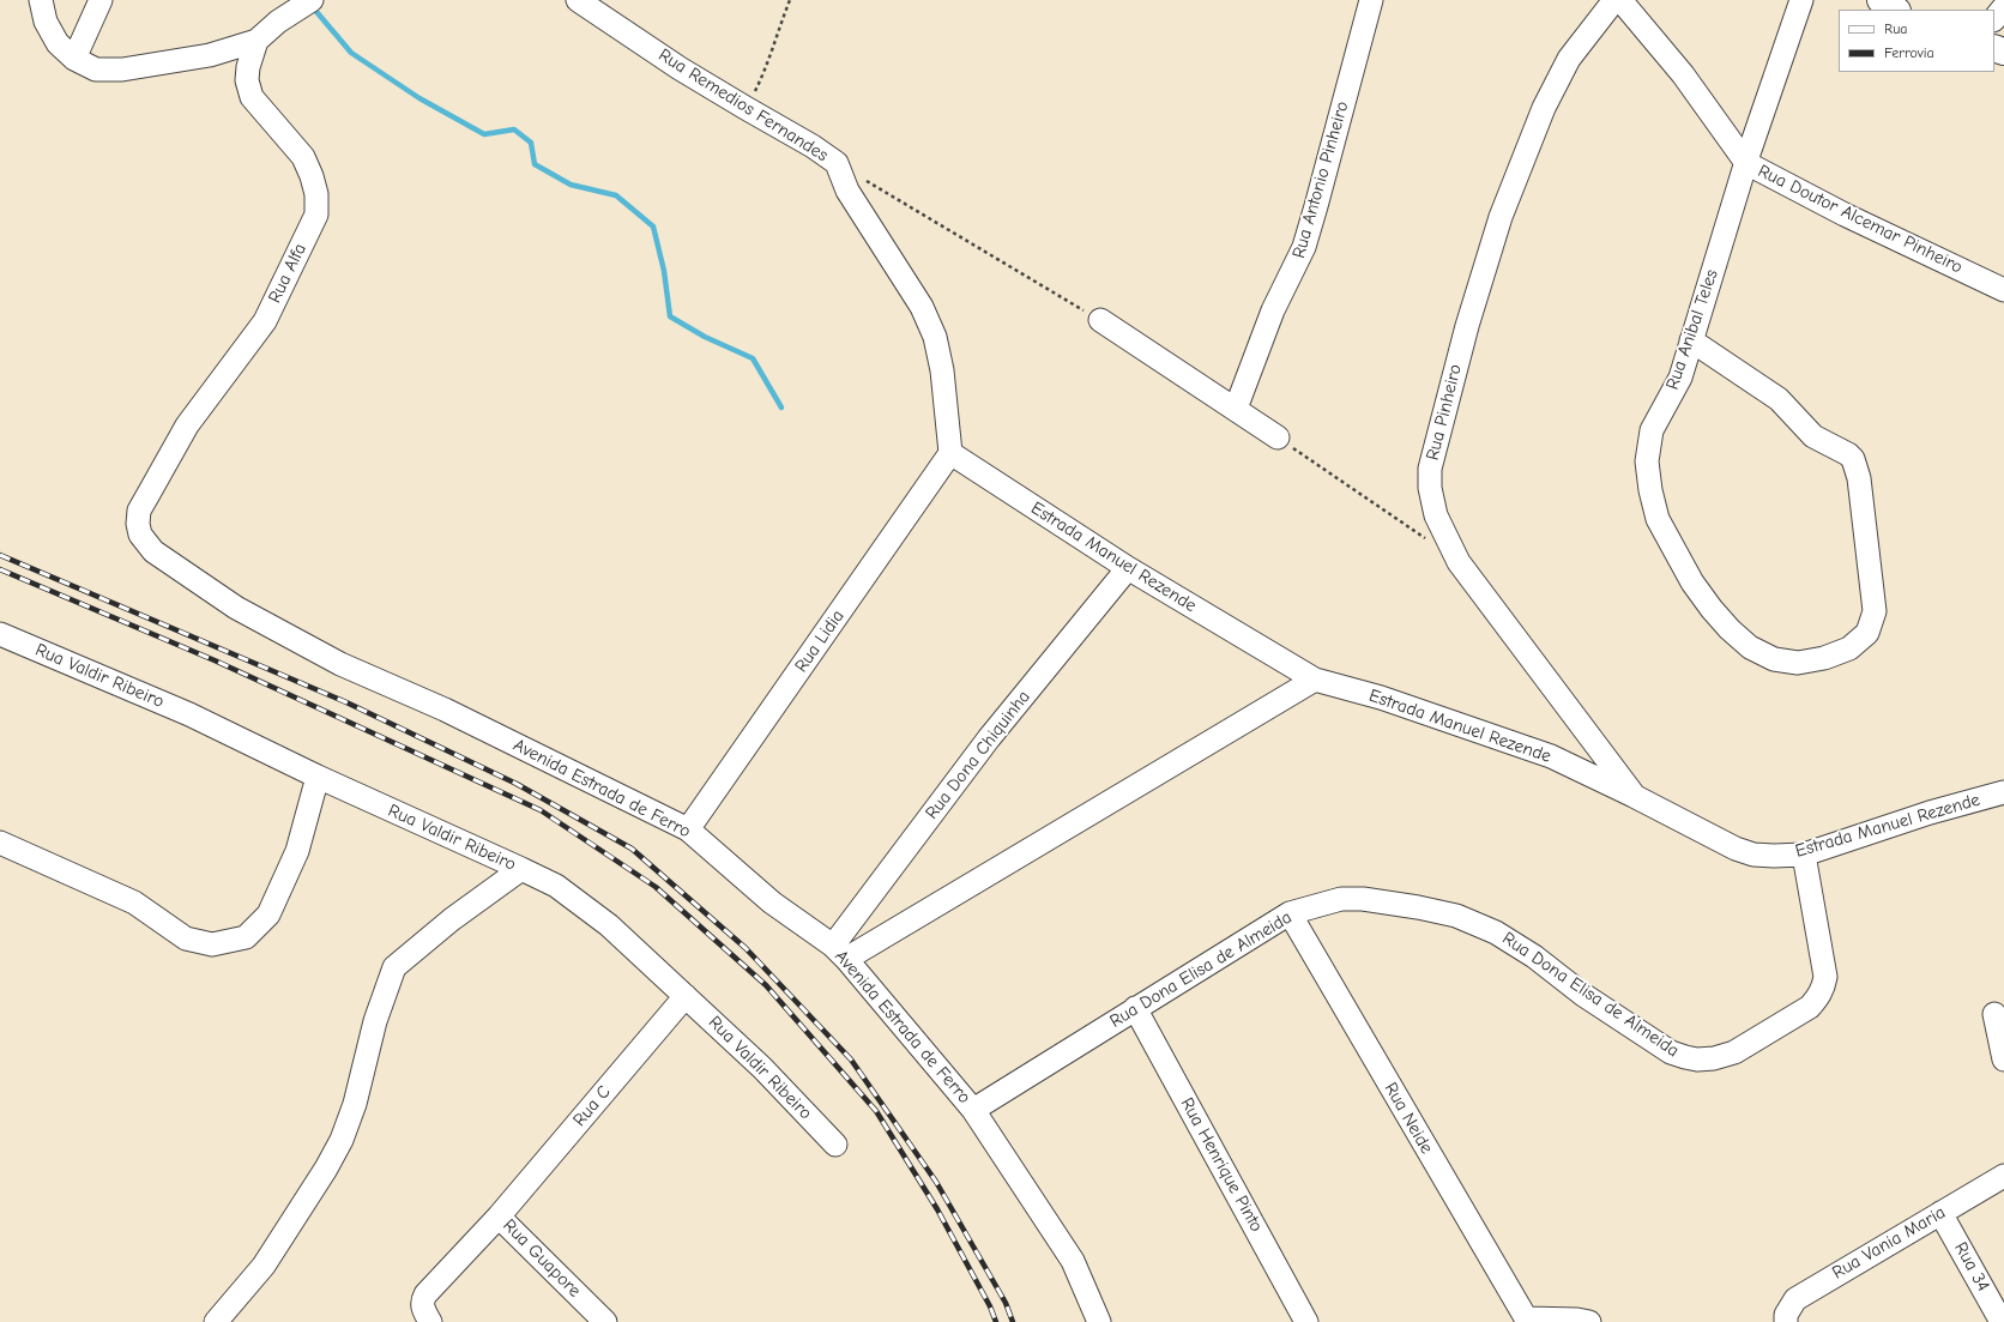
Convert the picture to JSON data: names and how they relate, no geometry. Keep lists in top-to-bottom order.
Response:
{
  "streets": {
    "street": [
      "Rua Remedios Fernandes",
      "Rua Antonio Pinheiro",
      "Rua Doutor Alcemar Pinheiro",
      "Rua Alfa",
      "Rua Anibal Teles",
      "Rua Pinheiro",
      "Estrada Manuel Rezende",
      "Rua Lidia",
      "Rua Valdir Ribeiro",
      "Rua Dona Chiquinha",
      "Avenida Estrada de Ferro",
      "Rua Dona Elisa de Almeida",
      "Rua C",
      "Rua Neide",
      "Rua Henrique Pinto",
      "Rua Vania Maria",
      "Rua Guapore",
      "Rua 34"
    ]
  },
  "crossings": [
    ["Rua Remedios Fernandes", "Estrada Manuel Rezende"],
    ["Rua Remedios Fernandes", "Rua Lidia"],
    ["Rua Doutor Alcemar Pinheiro", "Rua Anibal Teles"],
    ["Rua Alfa", "Avenida Estrada de Ferro"],
    ["Rua Pinheiro", "Estrada Manuel Rezende"],
    ["Estrada Manuel Rezende", "Rua Lidia"],
    ["Estrada Manuel Rezende", "Rua Dona Chiquinha"],
    ["Estrada Manuel Rezende", "Rua Dona Elisa de Almeida"],
    ["Rua Lidia", "Avenida Estrada de Ferro"],
    ["Rua Valdir Ribeiro", "Rua C"],
    ["Rua Dona Chiquinha", "Avenida Estrada de Ferro"],
    ["Avenida Estrada de Ferro", "Rua Dona Elisa de Almeida"],
    ["Rua Dona Elisa de Almeida", "Rua Neide"],
    ["Rua Dona Elisa de Almeida", "Rua Henrique Pinto"],
    ["Rua C", "Rua Guapore"],
    ["Rua Vania Maria", "Rua 34"]
  ],
  "legend": ["Rua", "Ferrovia"]
}
